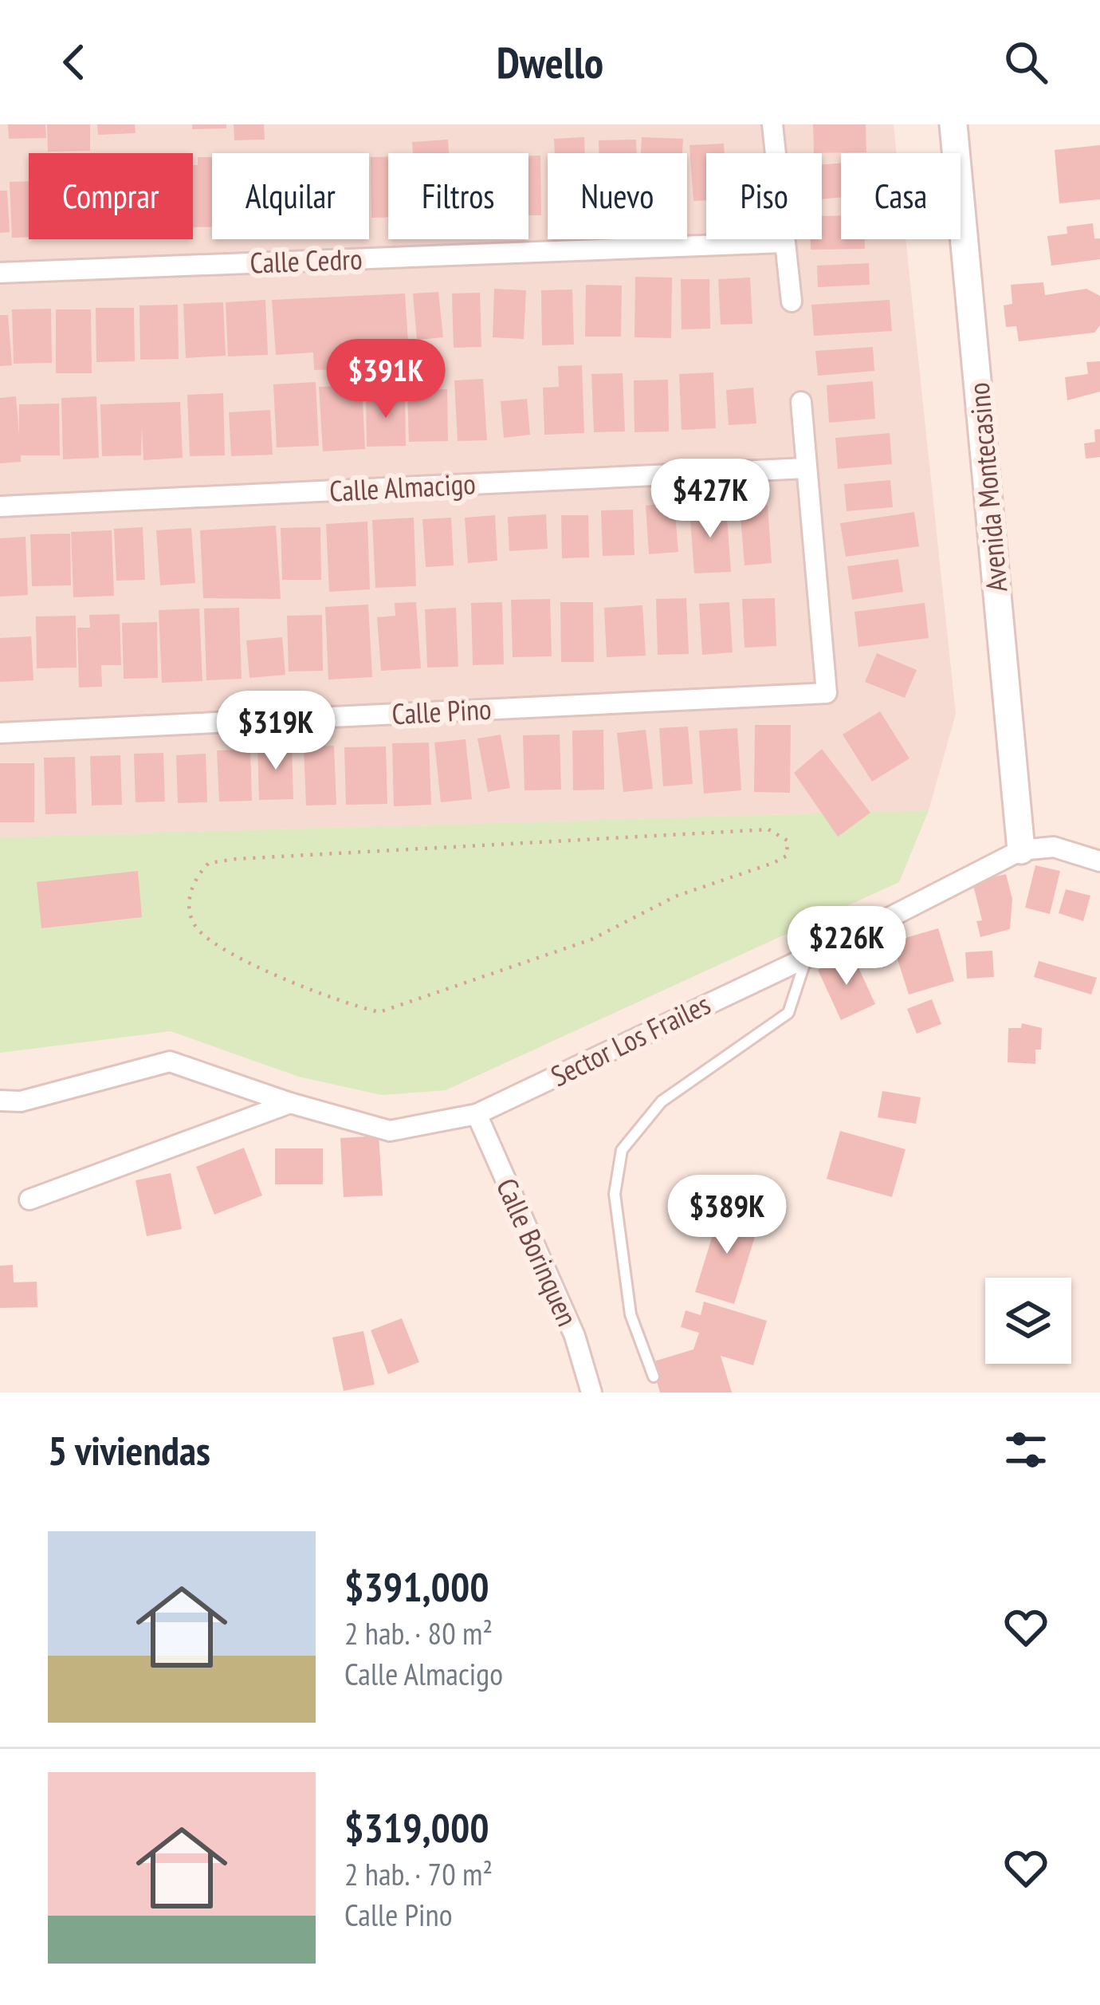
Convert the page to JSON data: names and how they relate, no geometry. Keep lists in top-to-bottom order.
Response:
{
  "streets": {
    "street": [
      "Calle Cedro",
      "Calle Almacigo",
      "Avenida Montecasino",
      "Calle Pino",
      "Sector Los Frailes",
      "Calle Borinquen"
    ]
  },
  "crossings": [
    ["Calle Almacigo", "Calle Pino"],
    ["Avenida Montecasino", "Sector Los Frailes"],
    ["Sector Los Frailes", "Calle Borinquen"]
  ],
  "page": {
    "header": "Dwello",
    "chip": [
      "Comprar",
      "Alquilar",
      "Filtros",
      "Nuevo",
      "Piso",
      "Casa"
    ],
    "price": [
      "$391K",
      "$427K",
      "$319K",
      "$226K",
      "$389K"
    ],
    "heading": "5 viviendas",
    "list": [
      {
        "name": "$391,000",
        "note": "2 hab. · 80 m² · Calle Almacigo"
      },
      {
        "name": "$319,000",
        "note": "2 hab. · 70 m² · Calle Pino"
      }
    ]
  }
}
